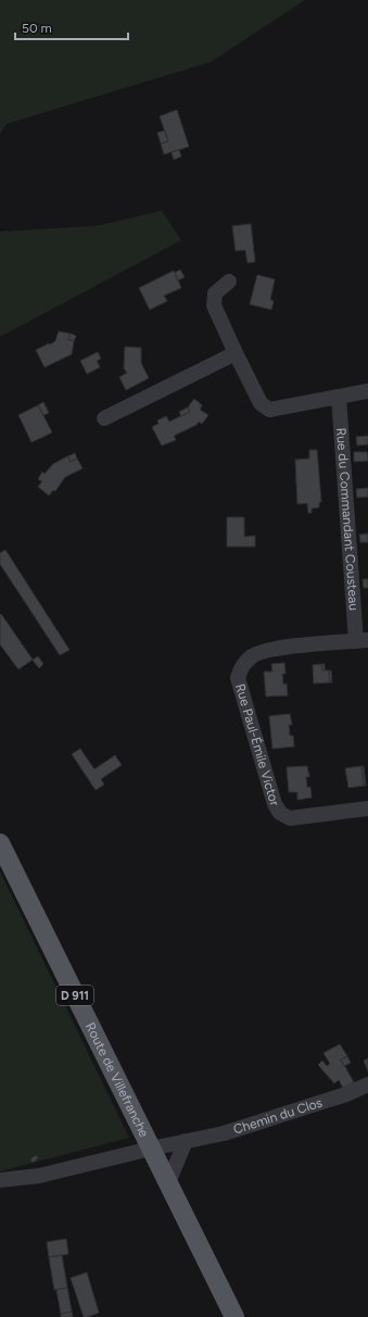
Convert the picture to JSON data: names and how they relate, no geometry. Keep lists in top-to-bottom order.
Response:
{
  "streets": {
    "main road": ["D 911", "Route de Villefranche"],
    "street": ["Rue du Commandant Cousteau", "Rue Paul-Émile Victor", "Chemin du Clos"]
  },
  "crossings": [
    ["Rue du Commandant Cousteau", "Rue Paul-Émile Victor"],
    ["Route de Villefranche", "Chemin du Clos"]
  ],
  "scale_bar": "50 m"
}
